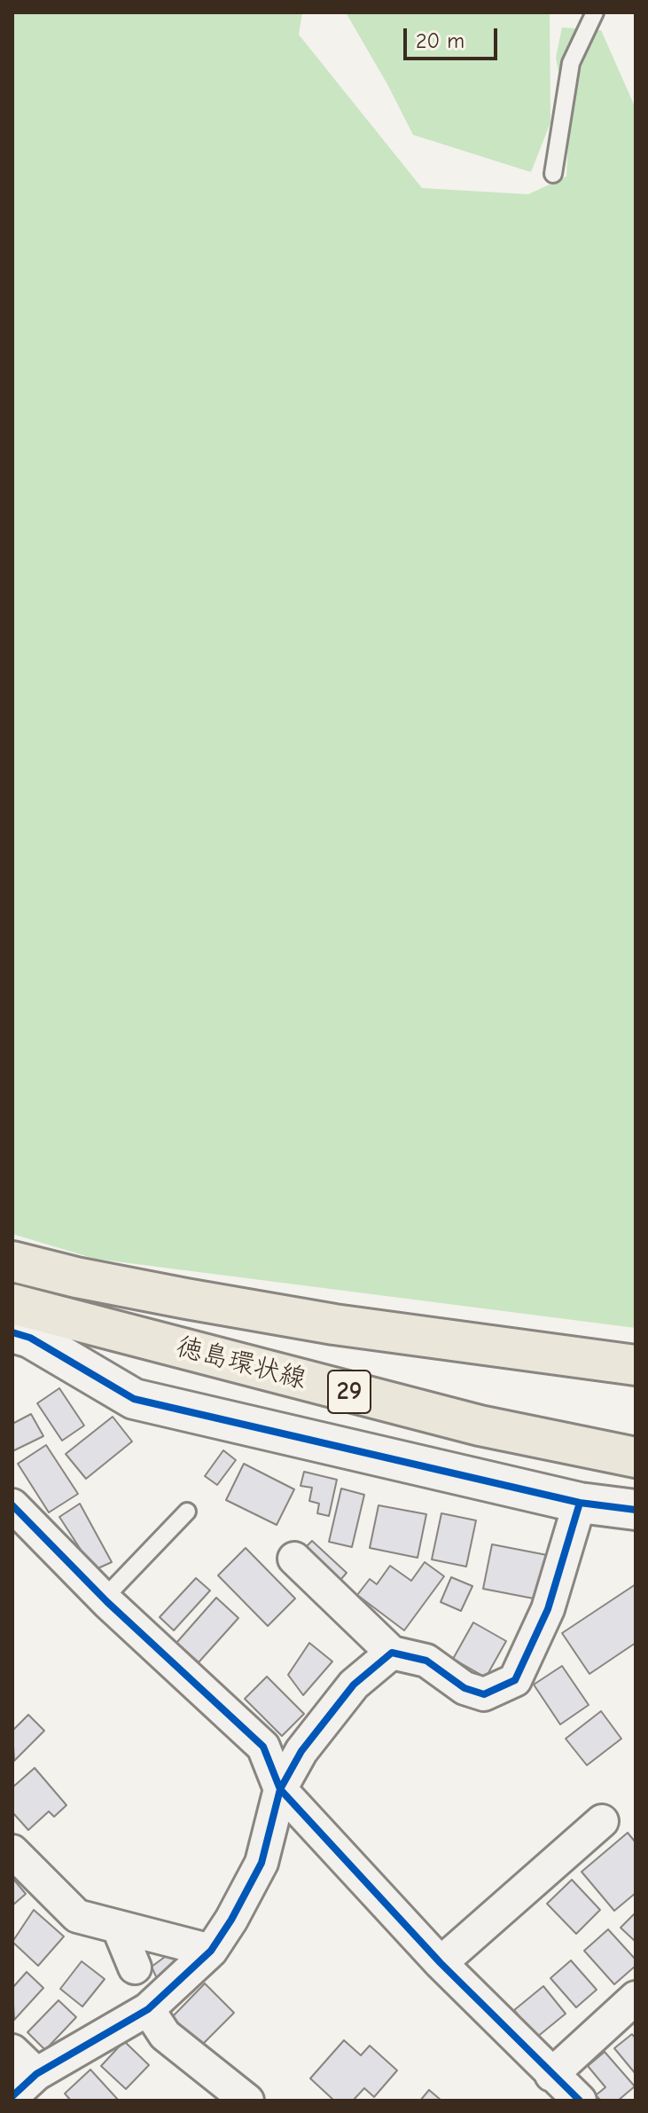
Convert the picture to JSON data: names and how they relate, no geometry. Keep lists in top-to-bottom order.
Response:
{
  "streets": {
    "main road": ["徳島環状線", "29"]
  },
  "scale_bar": "20 m"
}
